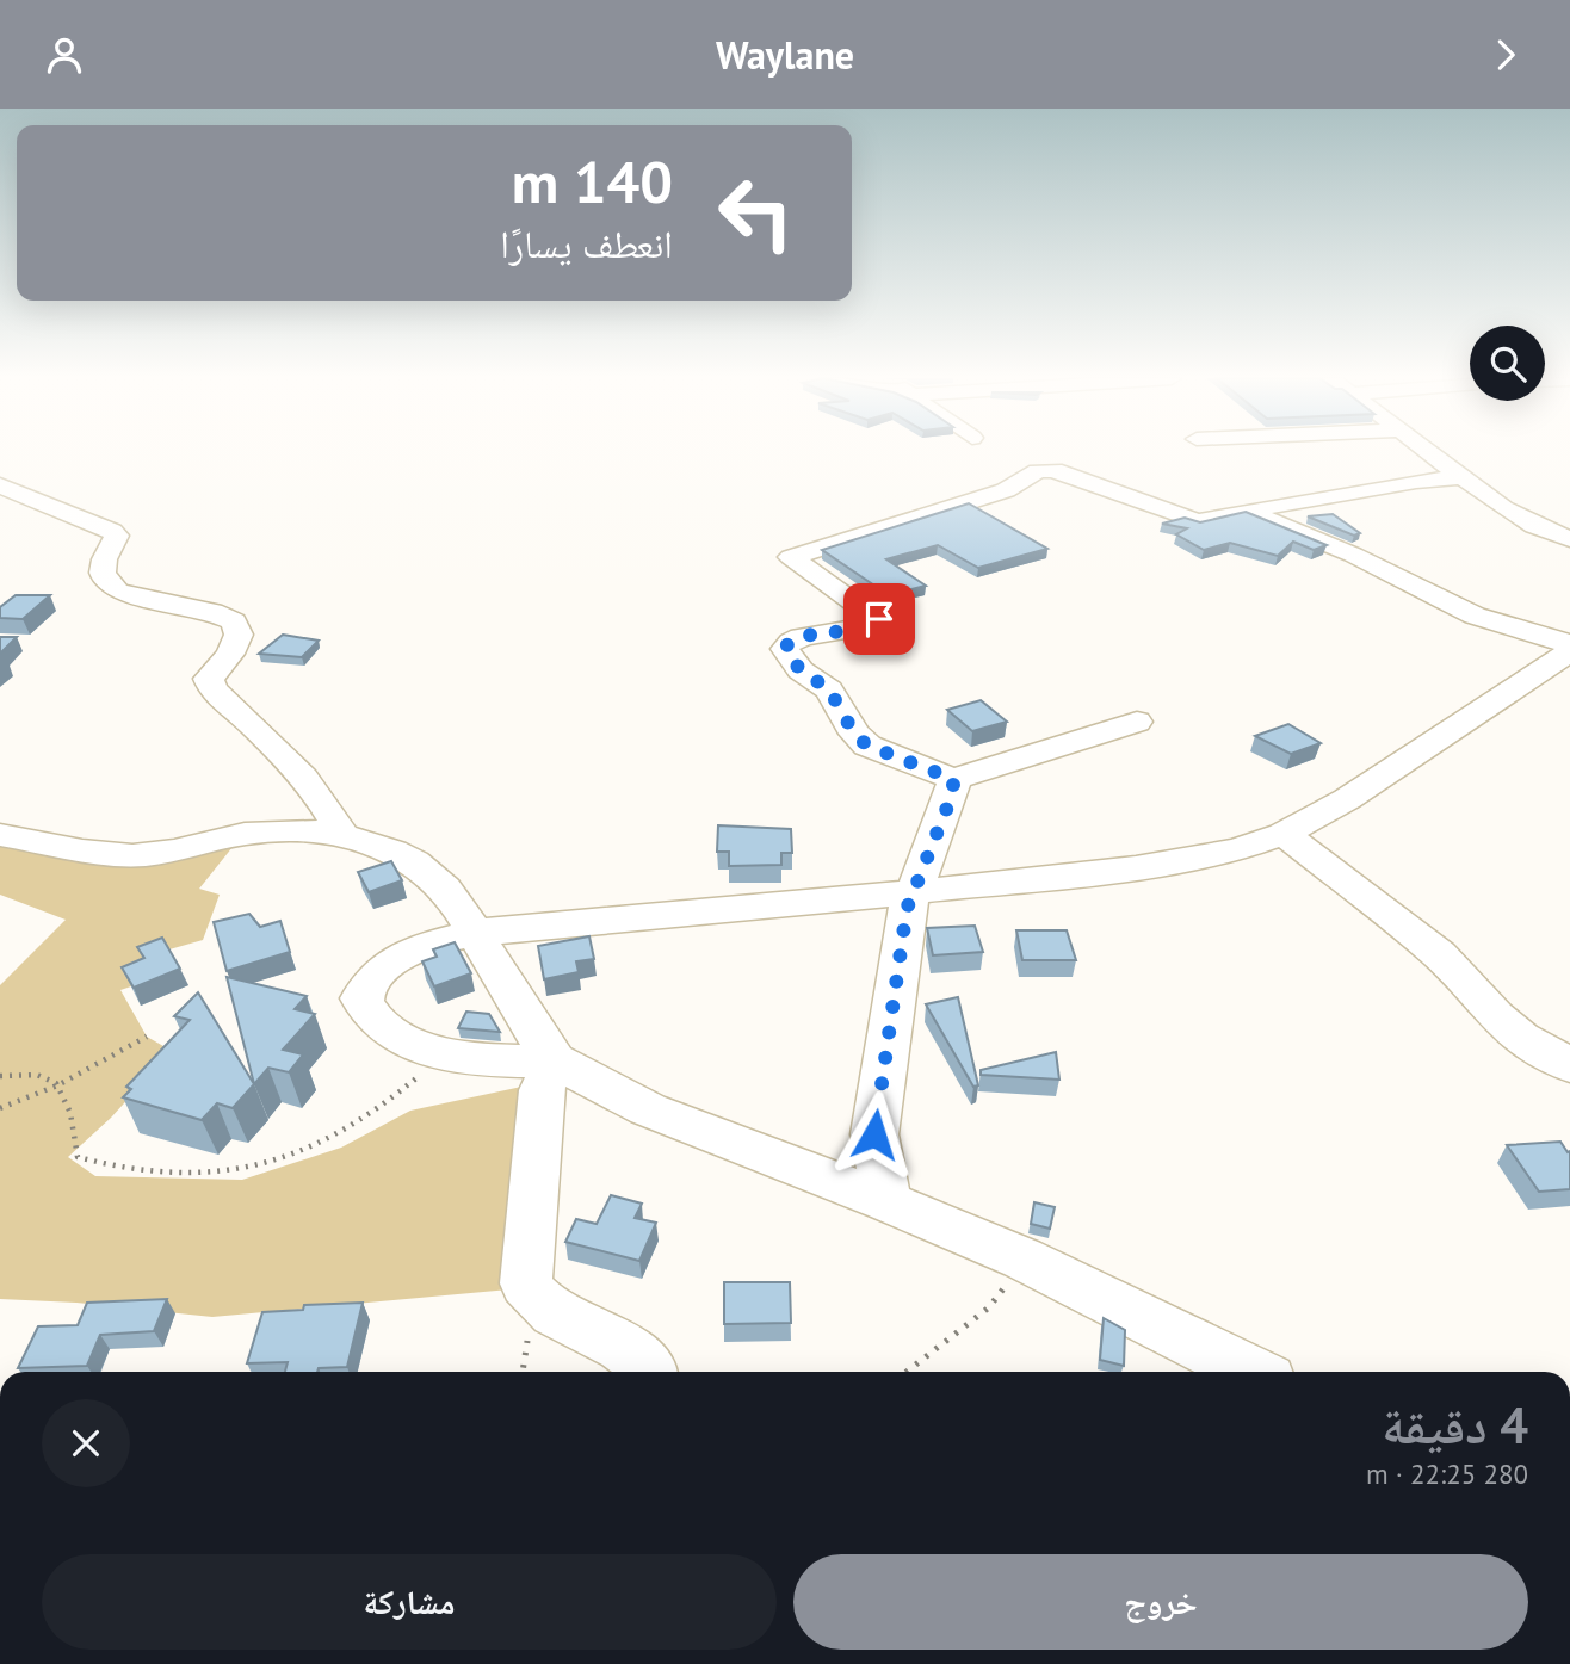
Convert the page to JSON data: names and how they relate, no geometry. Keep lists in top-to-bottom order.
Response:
{
  "page": {
    "header": "Waylane",
    "turn": ["140 m", "انعطف يسارًا"],
    "heading": ["4 دقيقة", "280 m · 22:25"],
    "buttons": ["خروج", "مشاركة"]
  }
}
